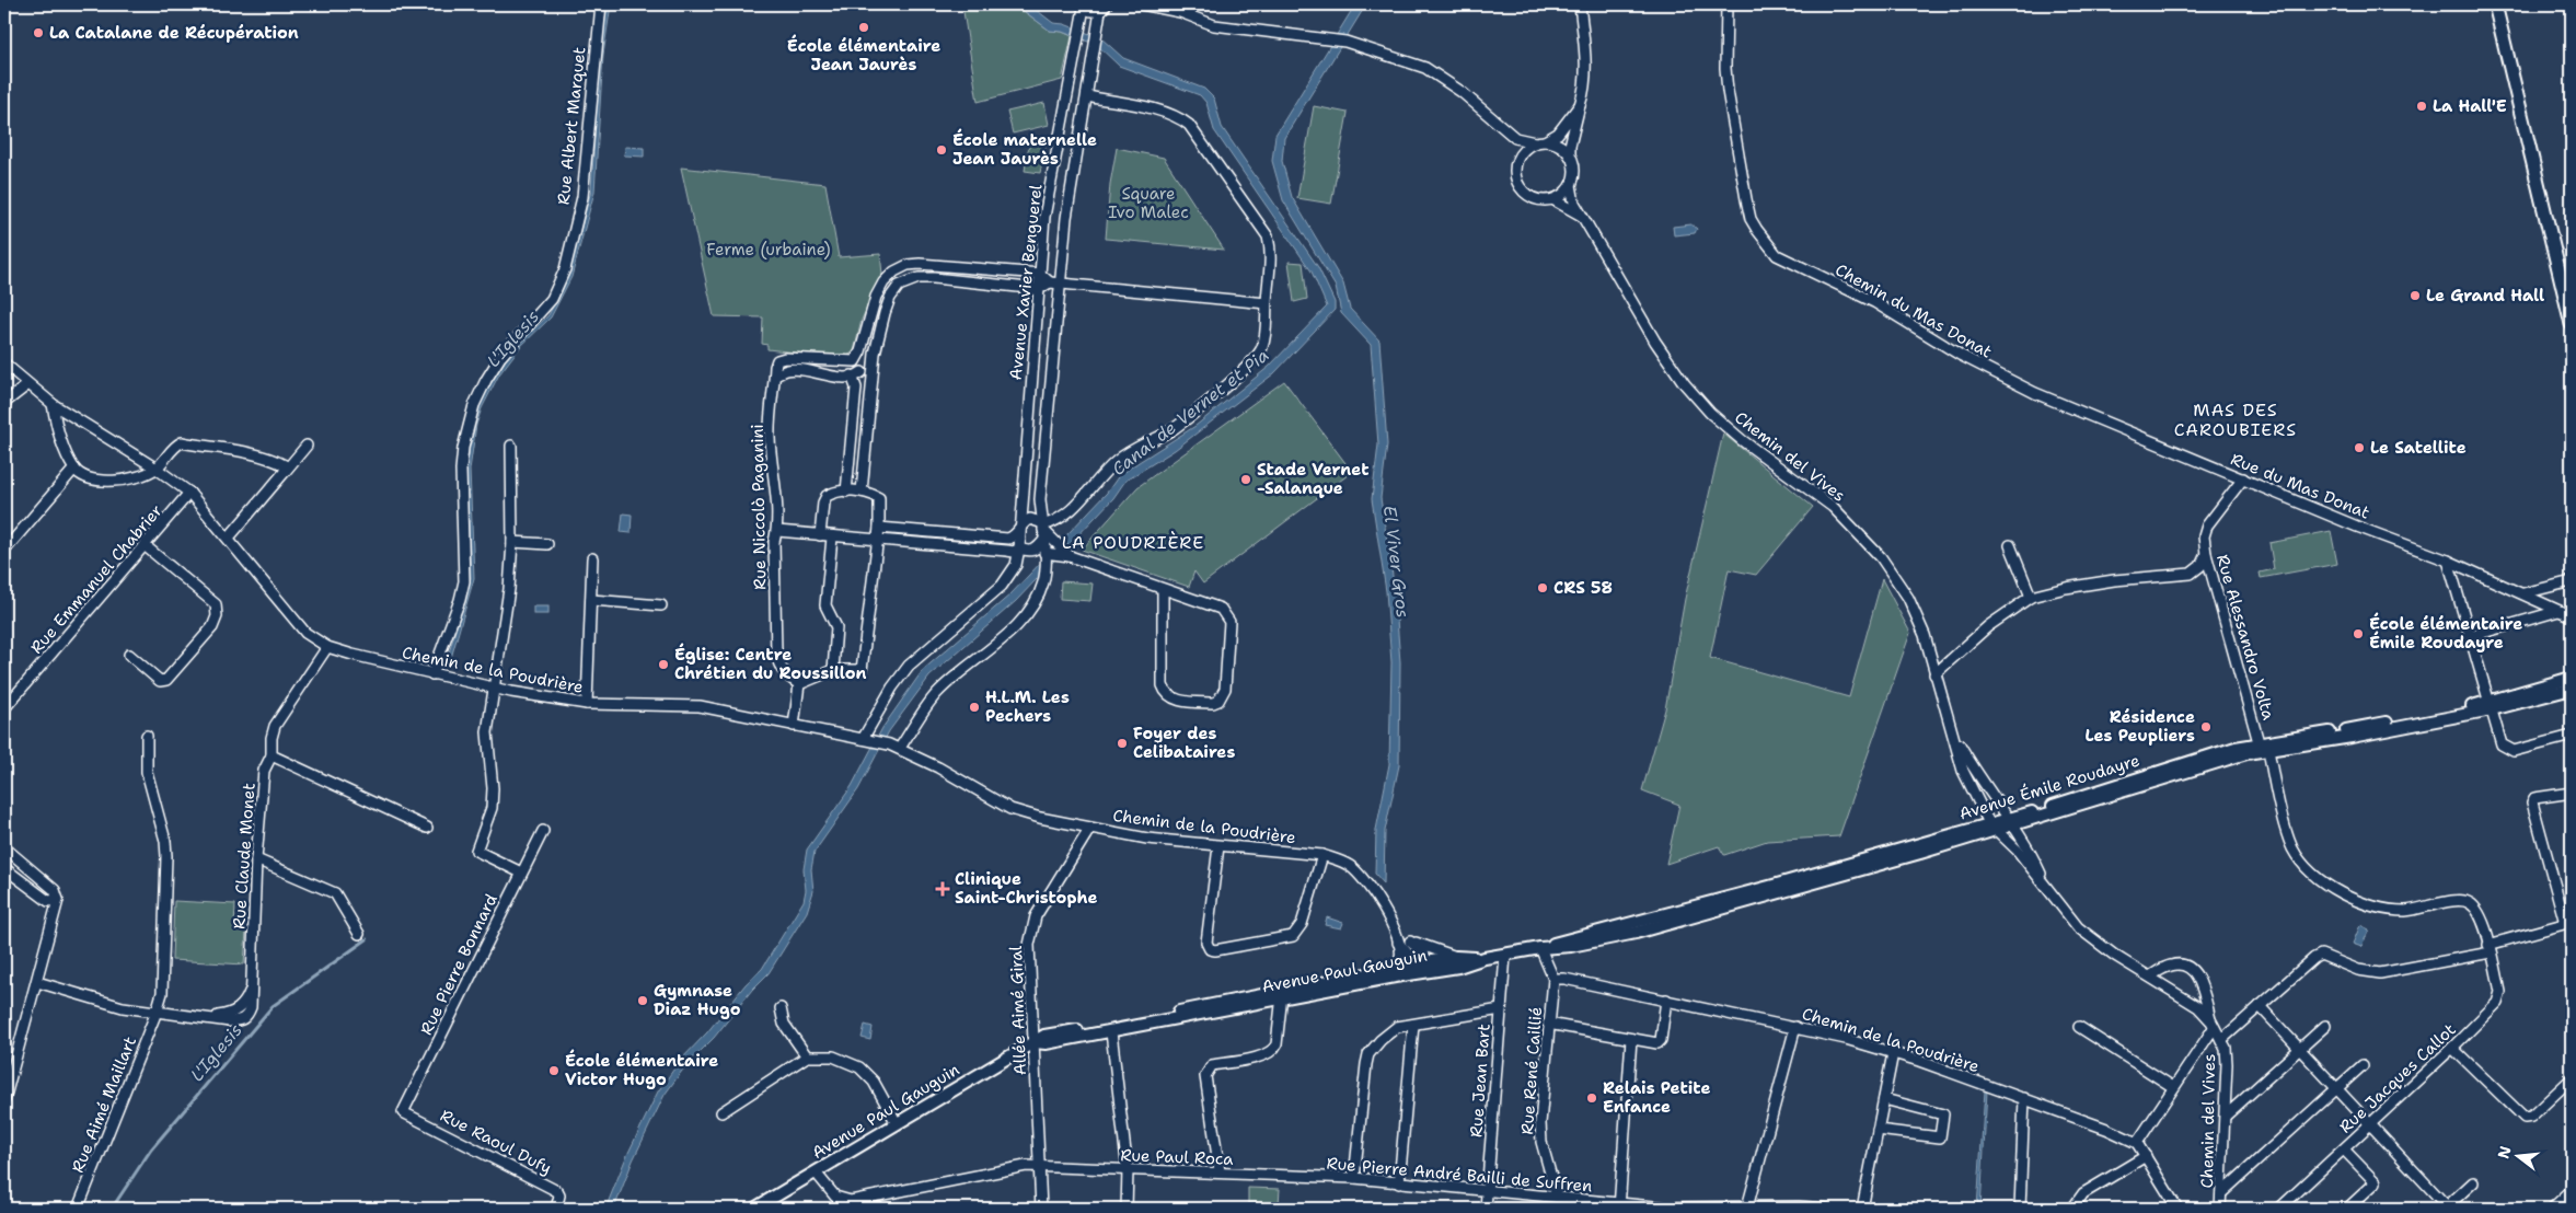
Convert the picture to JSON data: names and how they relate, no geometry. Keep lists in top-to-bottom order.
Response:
{
  "streets": {
    "street": [
      "Rue Albert Marquet",
      "Avenue Xavier Benguerel",
      "Chemin du Mas Donat",
      "Chemin del Vives",
      "Rue du Mas Donat",
      "Rue Niccolò Paganini",
      "Rue Emmanuel Chabrier",
      "Rue Alessandro Volta",
      "Chemin de la Poudrière",
      "Avenue Émile Roudayre",
      "Rue Claude Monet",
      "Rue Pierre Bonnard",
      "Avenue Paul Gauguin",
      "Allée Aimé Giral",
      "Rue René Caillié",
      "Rue Jacques Callot",
      "Rue Jean Bart",
      "Rue Aimé Maillart",
      "Rue Raoul Dufy",
      "Rue Paul Roca",
      "Rue Pierre André Bailli de Suffren"
    ]
  },
  "crossings": [
    ["Rue Albert Marquet", "Chemin de la Poudrière"],
    ["Avenue Xavier Benguerel", "Chemin de la Poudrière"],
    ["Chemin du Mas Donat", "Rue du Mas Donat"],
    ["Chemin del Vives", "Avenue Émile Roudayre"],
    ["Rue du Mas Donat", "Rue Alessandro Volta"],
    ["Rue Emmanuel Chabrier", "Chemin de la Poudrière"],
    ["Rue Alessandro Volta", "Avenue Émile Roudayre"],
    ["Rue Alessandro Volta", "Rue Jacques Callot"],
    ["Chemin de la Poudrière", "Rue Claude Monet"],
    ["Chemin de la Poudrière", "Avenue Paul Gauguin"],
    ["Chemin de la Poudrière", "Allée Aimé Giral"],
    ["Chemin de la Poudrière", "Rue René Caillié"],
    ["Avenue Émile Roudayre", "Avenue Paul Gauguin"],
    ["Avenue Émile Roudayre", "Rue Jean Bart"],
    ["Rue Claude Monet", "Rue Aimé Maillart"],
    ["Rue Pierre Bonnard", "Rue Raoul Dufy"],
    ["Avenue Paul Gauguin", "Allée Aimé Giral"],
    ["Avenue Paul Gauguin", "Rue Paul Roca"],
    ["Allée Aimé Giral", "Rue Paul Roca"],
    ["Rue René Caillié", "Rue Pierre André Bailli de Suffren"],
    ["Rue Jean Bart", "Rue Pierre André Bailli de Suffren"],
    ["Rue Paul Roca", "Rue Pierre André Bailli de Suffren"]
  ],
  "districts": ["MAS DES CAROUBIERS", "LA POUDRIÈRE"],
  "water": ["L'Iglesis", "Canal de Vernet et Pia", "El Viver Gros"],
  "parks": ["Square Ivo Malec", "Ferme (urbaine)"],
  "places": {
    "other": [
      "École élémentaire Jean Jaurès",
      "La Catalane de Récupération",
      "La Hall'E",
      "École maternelle Jean Jaurès",
      "Le Grand Hall",
      "Le Satellite",
      "Stade Vernet -Salanque",
      "CRS 58",
      "École élémentaire Émile Roudayre",
      "Église: Centre Chrétien du Roussillon",
      "H.L.M. Les Pechers",
      "Résidence Les Peupliers",
      "Foyer des Celibataires",
      "Gymnase Diaz Hugo",
      "École élémentaire Victor Hugo",
      "Relais Petite Enfance"
    ],
    "health": ["Clinique Saint-Christophe"]
  },
  "north": "left"
}
